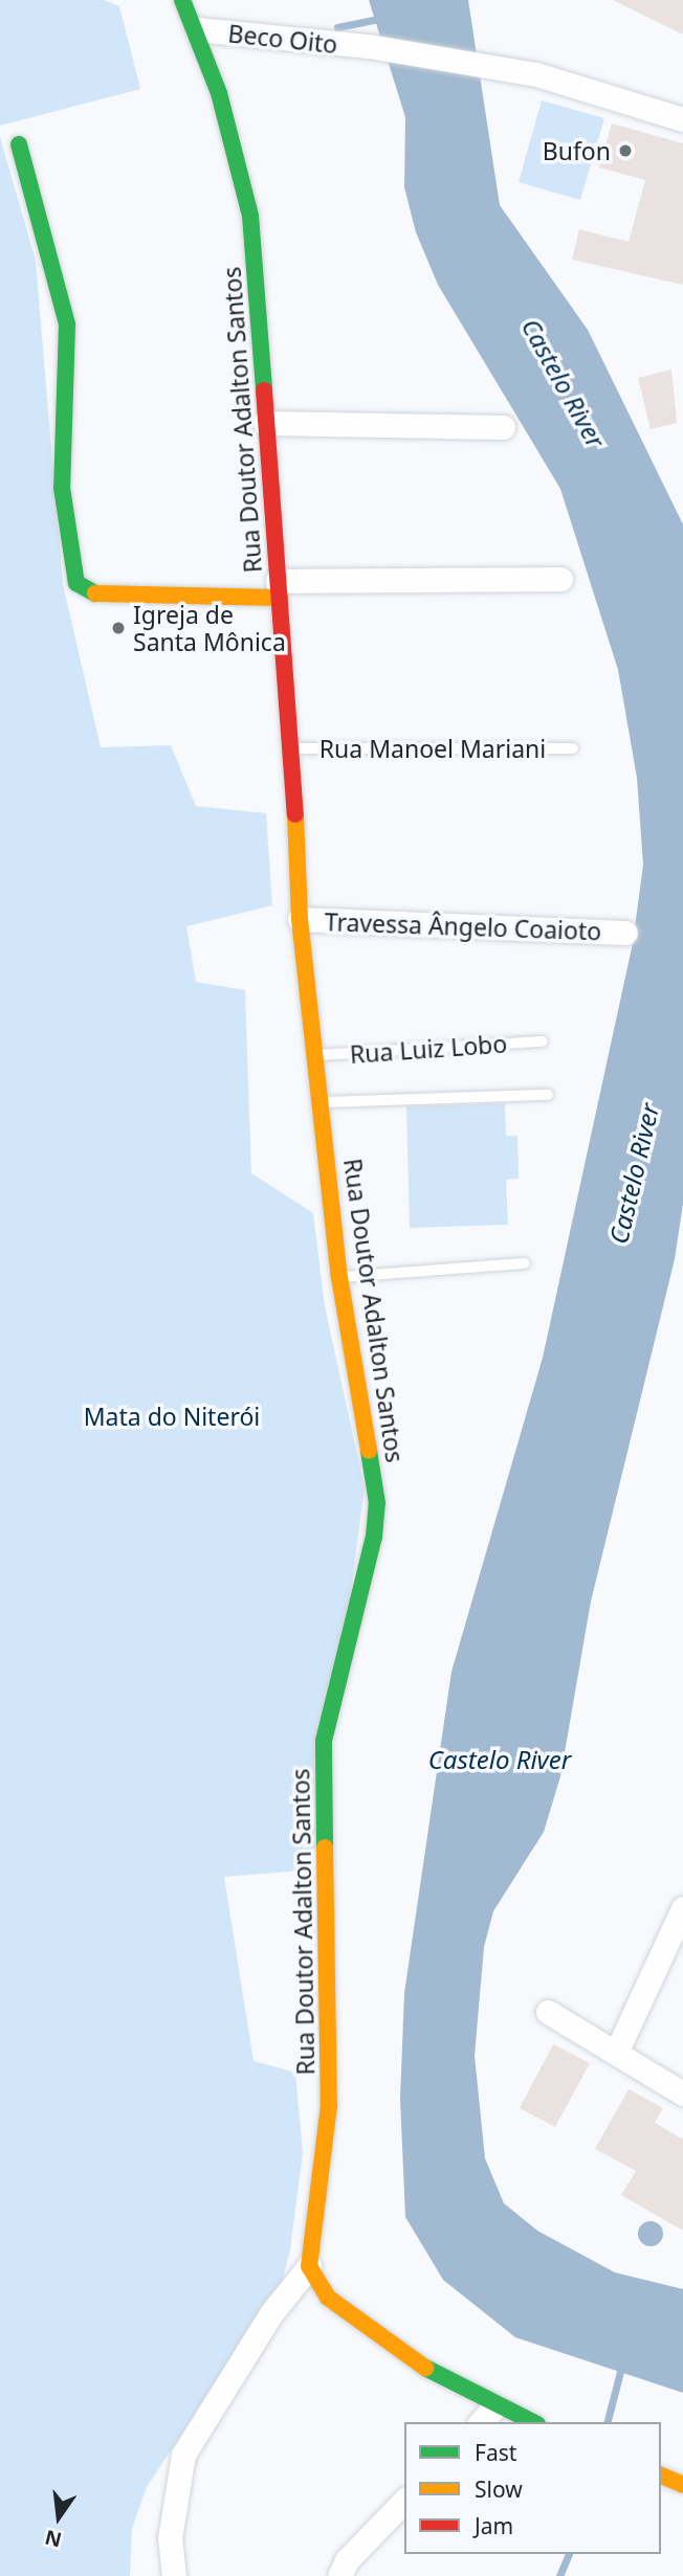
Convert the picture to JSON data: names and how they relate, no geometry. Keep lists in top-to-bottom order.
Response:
{
  "streets": {
    "main road": ["Rua Doutor Adalton Santos"],
    "street": ["Beco Oito", "Travessa Ângelo Coaioto"],
    "lane": ["Rua Manoel Mariani", "Rua Luiz Lobo"]
  },
  "crossings": [
    ["Beco Oito", "Rua Doutor Adalton Santos"],
    ["Rua Doutor Adalton Santos", "Rua Manoel Mariani"],
    ["Rua Doutor Adalton Santos", "Travessa Ângelo Coaioto"],
    ["Rua Doutor Adalton Santos", "Rua Luiz Lobo"]
  ],
  "water": ["Castelo River"],
  "parks": ["Mata do Niterói"],
  "places": ["Bufon", "Igreja de Santa Mônica"],
  "legend": ["Fast", "Slow", "Jam"],
  "north": "bottom"
}
